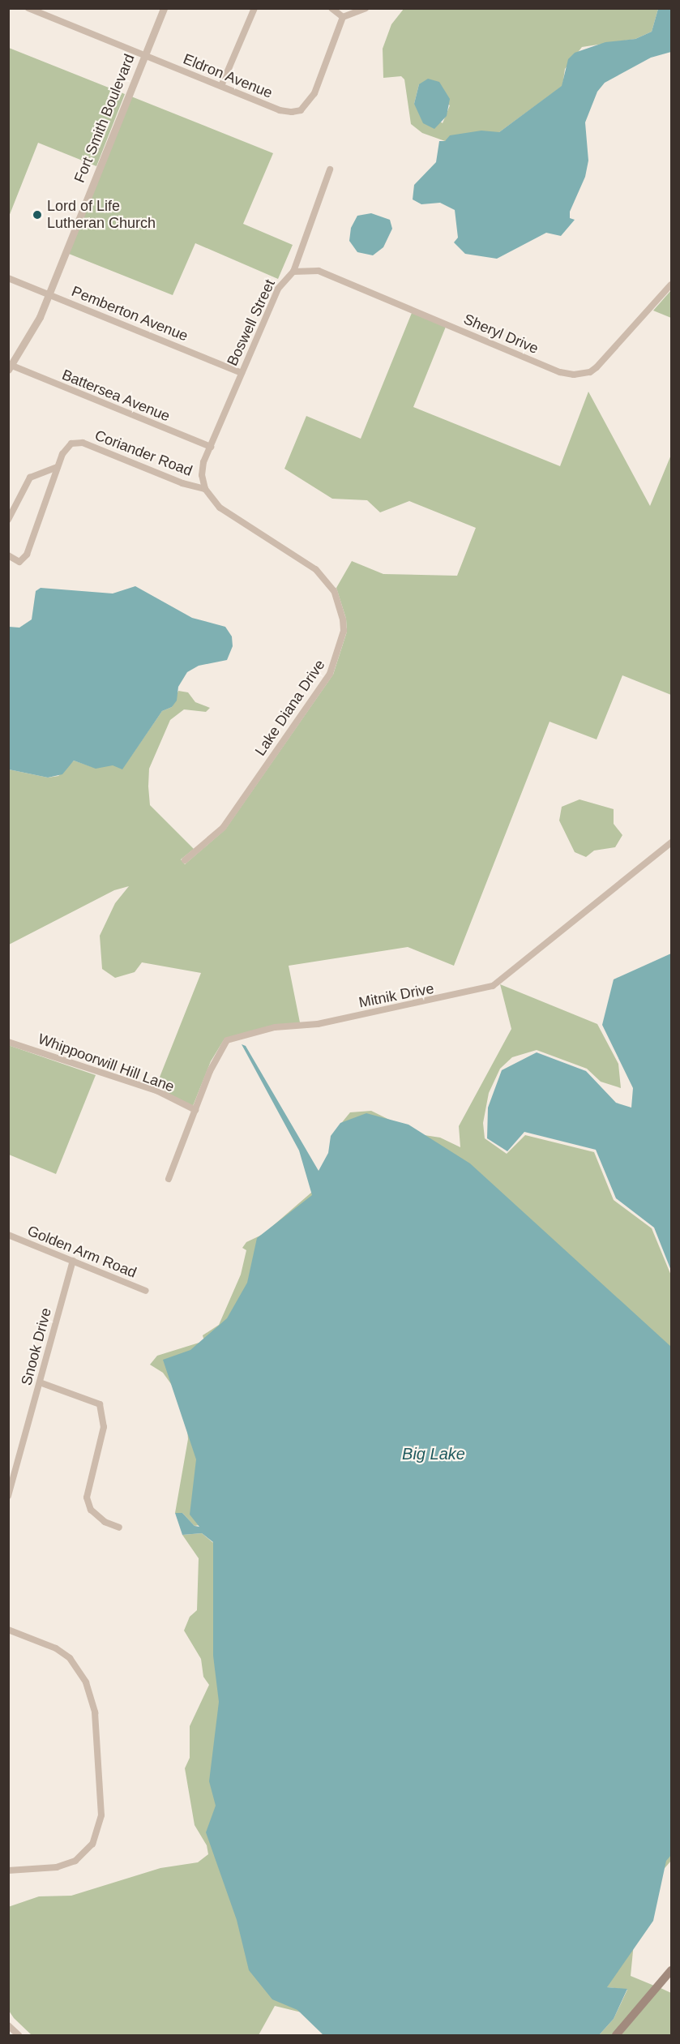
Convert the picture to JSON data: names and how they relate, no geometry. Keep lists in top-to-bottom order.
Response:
{
  "streets": {
    "street": [
      "Eldron Avenue",
      "Fort Smith Boulevard",
      "Pemberton Avenue",
      "Boswell Street",
      "Sheryl Drive",
      "Battersea Avenue",
      "Coriander Road",
      "Lake Diana Drive",
      "Mitnik Drive",
      "Whippoorwill Hill Lane",
      "Golden Arm Road",
      "Snook Drive"
    ]
  },
  "crossings": [
    ["Eldron Avenue", "Fort Smith Boulevard"],
    ["Fort Smith Boulevard", "Pemberton Avenue"],
    ["Fort Smith Boulevard", "Battersea Avenue"],
    ["Pemberton Avenue", "Boswell Street"],
    ["Boswell Street", "Sheryl Drive"],
    ["Boswell Street", "Battersea Avenue"],
    ["Boswell Street", "Coriander Road"],
    ["Boswell Street", "Lake Diana Drive"],
    ["Coriander Road", "Lake Diana Drive"],
    ["Mitnik Drive", "Whippoorwill Hill Lane"],
    ["Golden Arm Road", "Snook Drive"]
  ],
  "water": ["Big Lake"],
  "places": ["Lord of Life Lutheran Church"]
}
